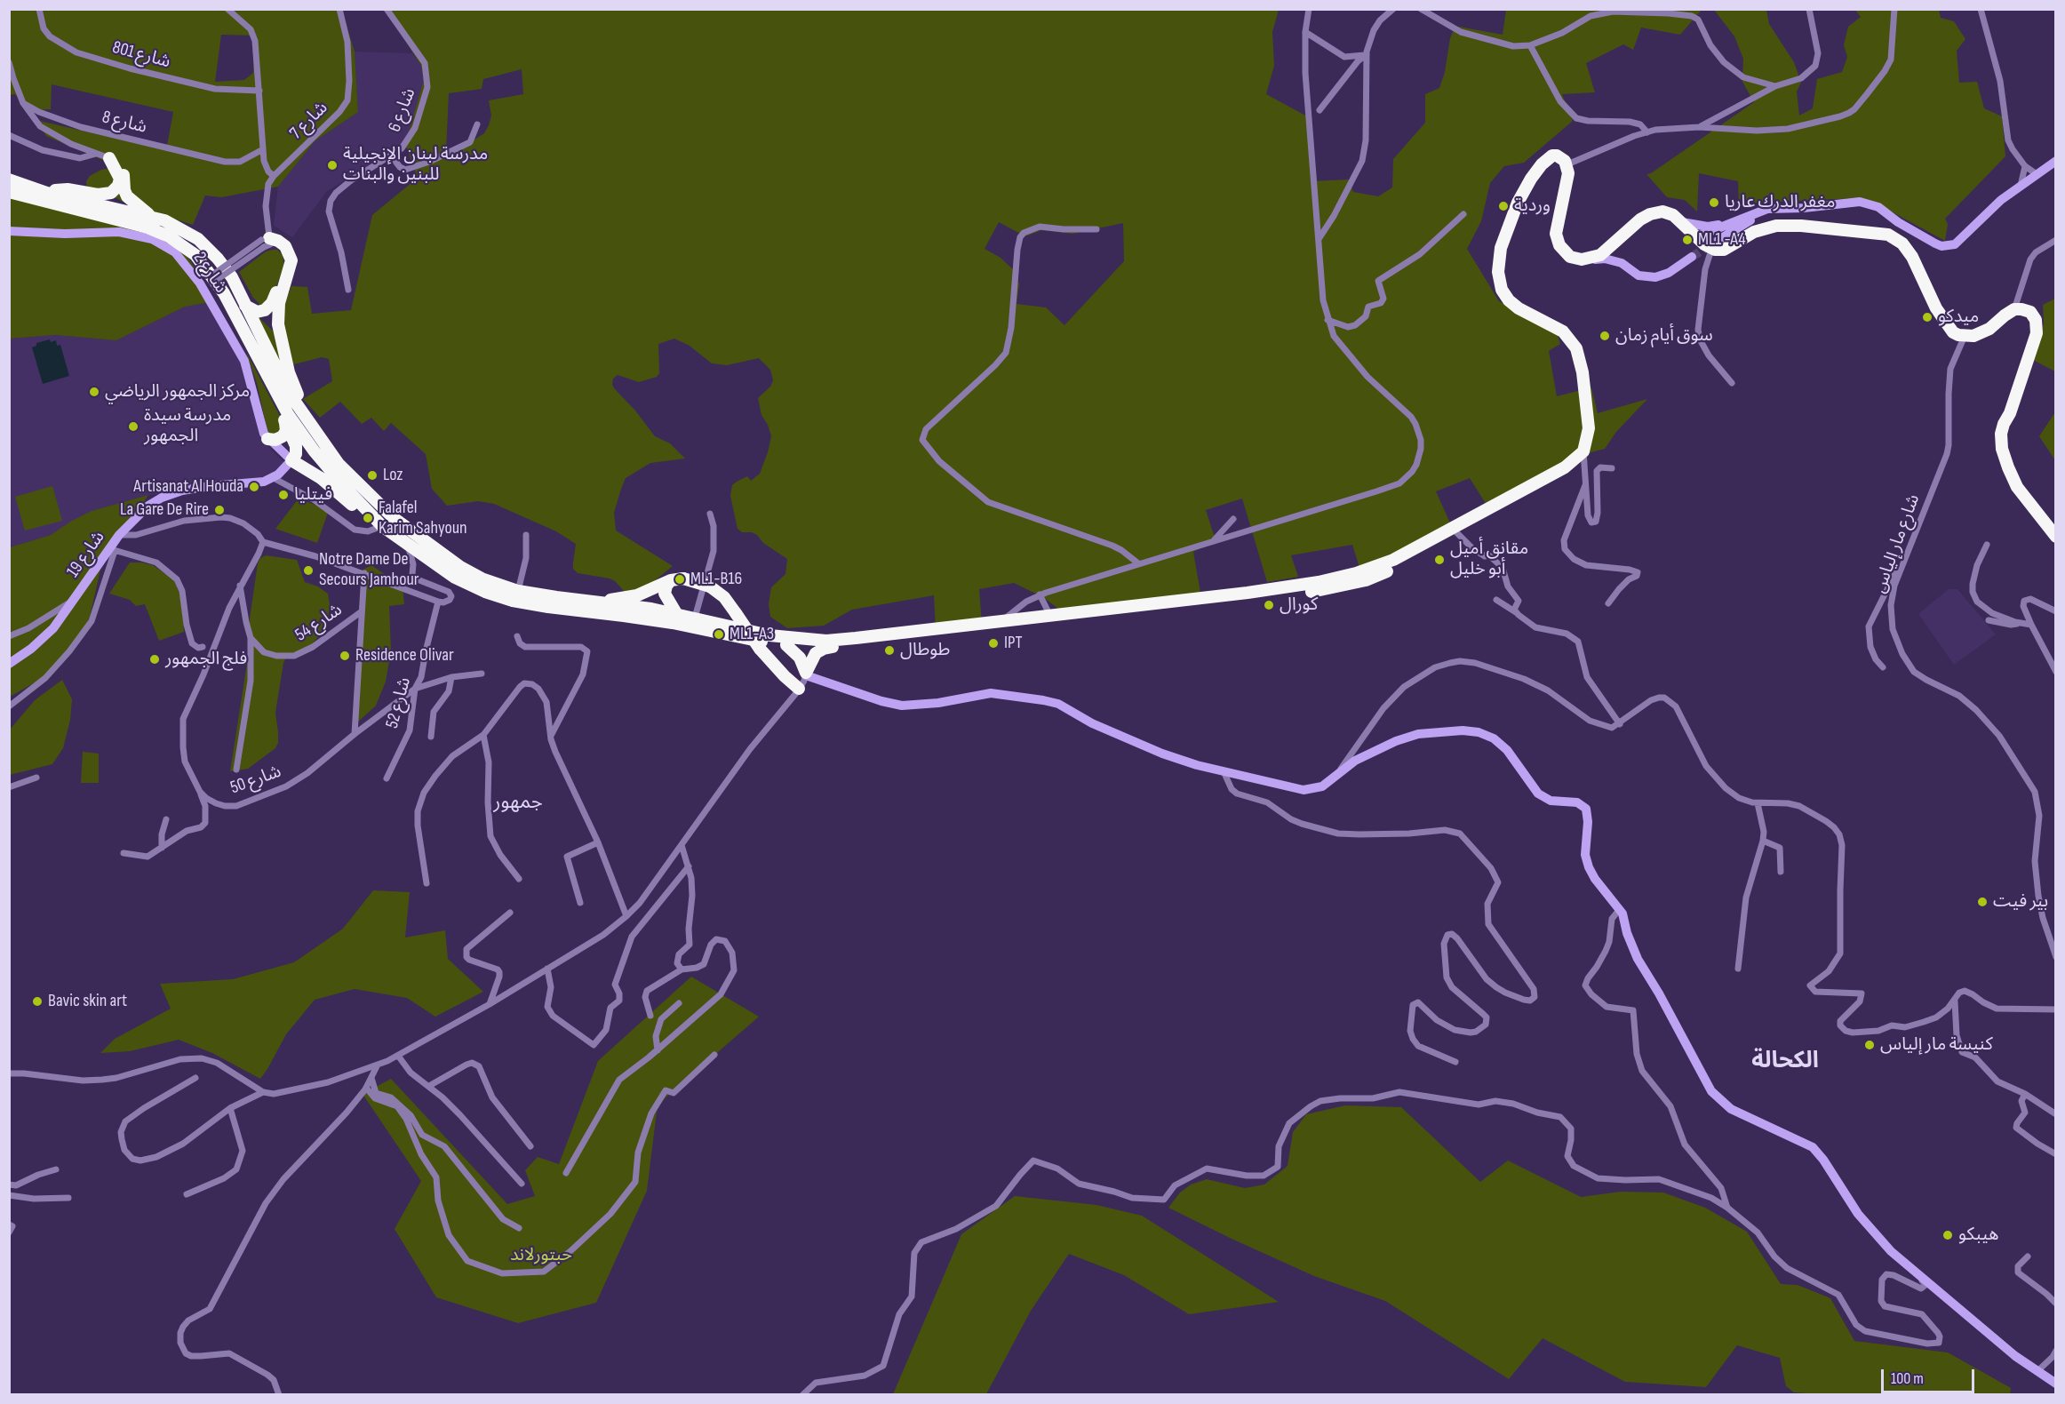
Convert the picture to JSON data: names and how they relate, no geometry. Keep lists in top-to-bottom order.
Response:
{
  "streets": {
    "main road": ["شارع 2", "شارع 19"],
    "street": [
      "شارع 801",
      "شارع 6",
      "شارع 7",
      "شارع 8",
      "شارع مار إلياس",
      "شارع 54",
      "شارع 52",
      "شارع 50"
    ]
  },
  "crossings": [
    ["شارع 2", "شارع 19"],
    ["شارع 52", "شارع 50"]
  ],
  "districts": ["جمهور", "الكحالة"],
  "parks": ["حبتورلاند"],
  "places": [
    "مدرسة لبنان الإنجيلية للبنين والبنات",
    "مغفر الدرك عاريا",
    "وردية",
    "ML1 -A4",
    "ميدكو",
    "سوق أيام زمان",
    "مركز الجمهور الرياضي",
    "مدرسة سيدة الجمهور",
    "Loz",
    "Artisanat Al Houda",
    "فيتليا",
    "La Gare De Rire",
    "Falafel Karim Sahyoun",
    "مقانق أميل أبو خليل",
    "Notre Dame De Secours Jamhour",
    "ML1-B16",
    "كورال",
    "ML1-A3",
    "IPT",
    "طوطال",
    "Residence Olivar",
    "فلج الجمهور",
    "بير فيت",
    "Bavic skin art",
    "كنيسة مار إلياس",
    "هيبكو"
  ],
  "scale_bar": "100 m"
}
